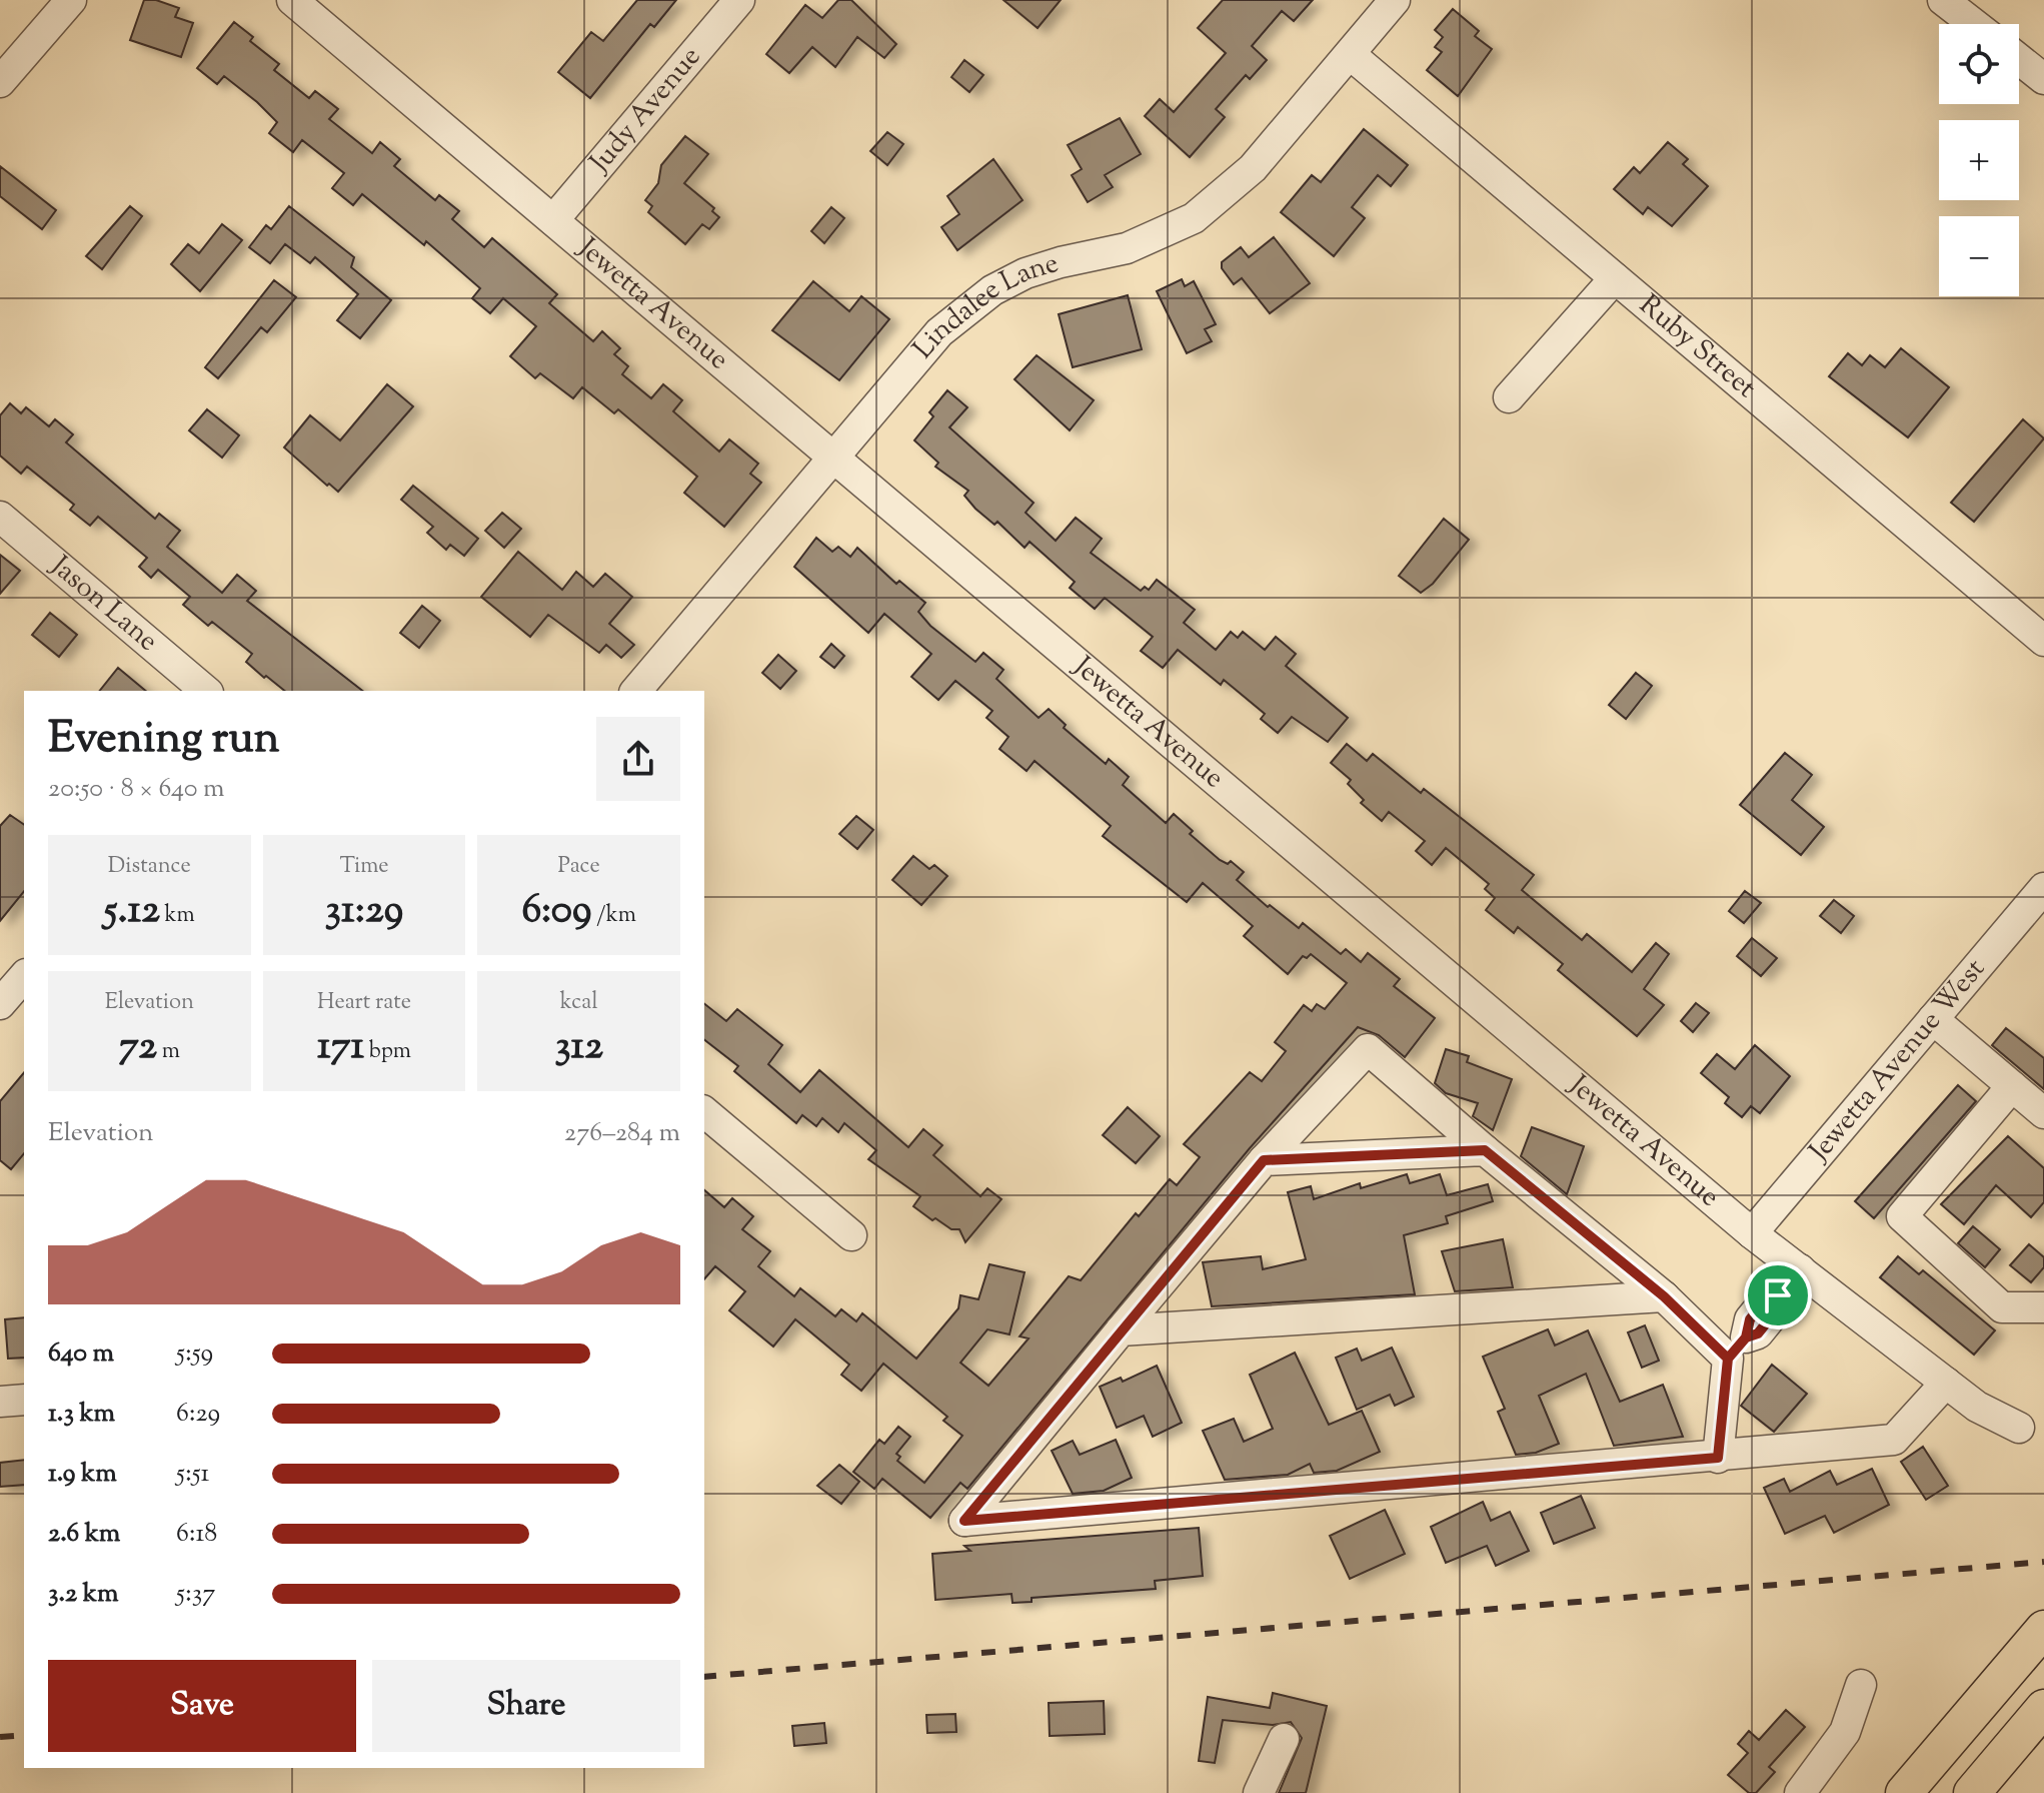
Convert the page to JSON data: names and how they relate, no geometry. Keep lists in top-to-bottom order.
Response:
{
  "streets": {
    "street": [
      "Judy Avenue",
      "Jewetta Avenue",
      "Lindalee Lane",
      "Ruby Street",
      "Jason Lane",
      "Jewetta Avenue West"
    ]
  },
  "crossings": [
    ["Judy Avenue", "Jewetta Avenue"],
    ["Jewetta Avenue", "Lindalee Lane"],
    ["Jewetta Avenue", "Jewetta Avenue West"],
    ["Lindalee Lane", "Ruby Street"]
  ],
  "page": {
    "map_buttons": ["+", "−"],
    "heading": ["Evening run", "20:50 · 8 × 640 m"],
    "stats": [
      ["Distance", "5.12 km"],
      ["Time", "31:29"],
      ["Pace", "6:09 /km"],
      ["Elevation", "72 m"],
      ["Heart rate", "171 bpm"],
      ["kcal", "312"]
    ],
    "chart": ["Elevation", "276–284 m"],
    "list": [
      {
        "name": "640 m",
        "note": "5:59"
      },
      {
        "name": "1.3 km",
        "note": "6:29"
      },
      {
        "name": "1.9 km",
        "note": "5:51"
      },
      {
        "name": "2.6 km",
        "note": "6:18"
      },
      {
        "name": "3.2 km",
        "note": "5:37"
      }
    ],
    "buttons": ["Save", "Share"]
  }
}
